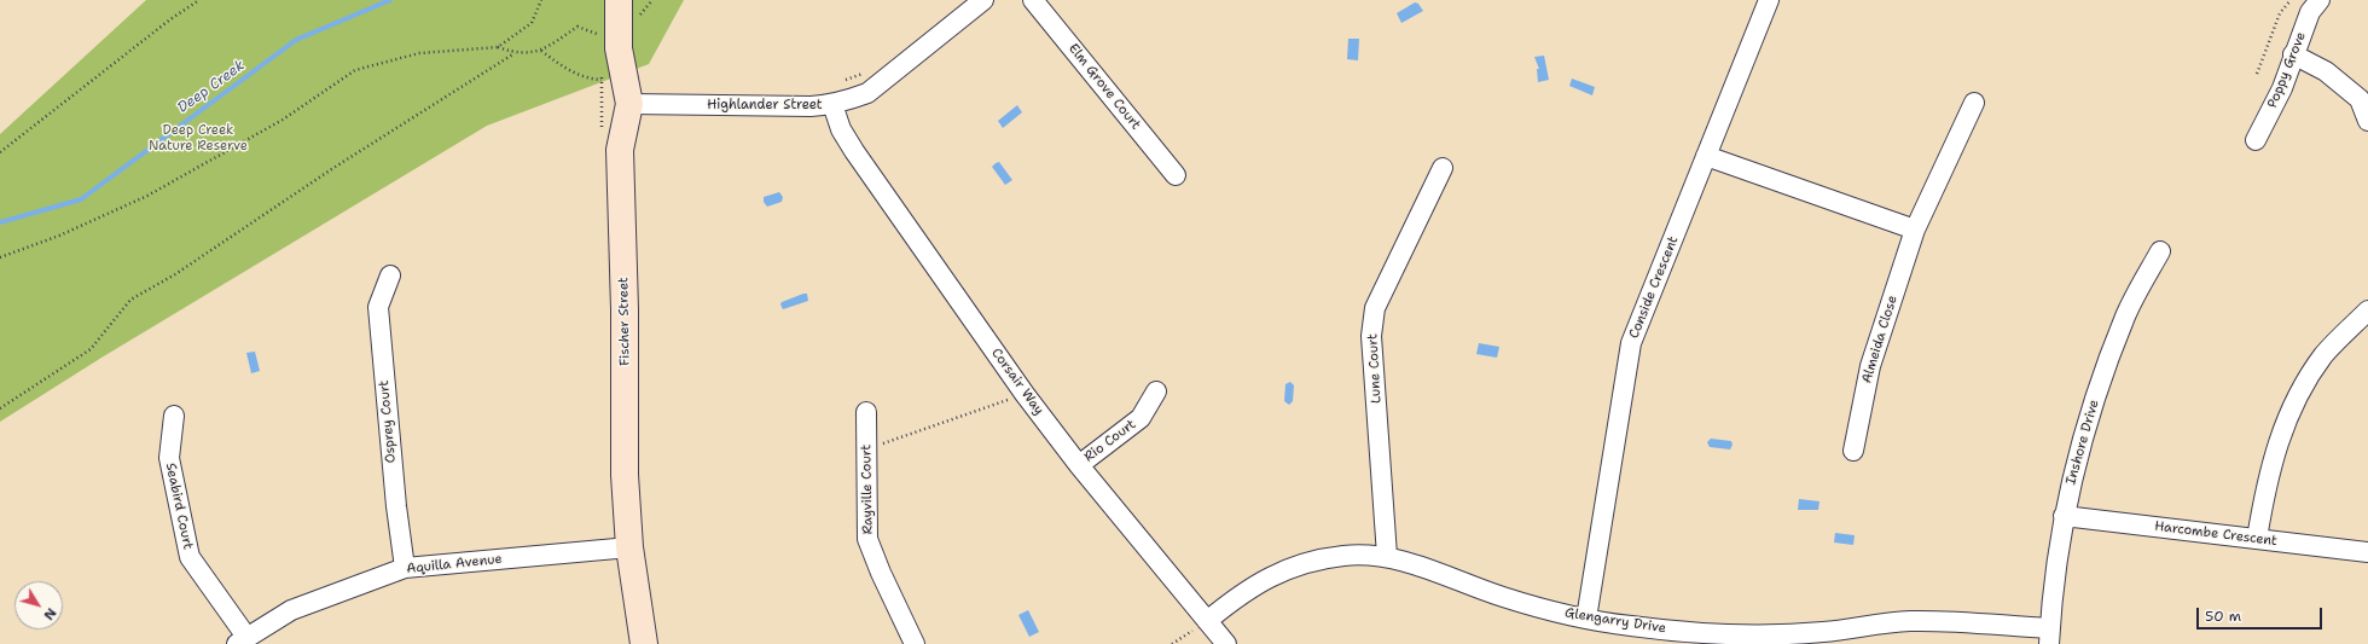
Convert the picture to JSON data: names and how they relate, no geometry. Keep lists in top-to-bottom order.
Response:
{
  "streets": {
    "street": [
      "Poppy Grove",
      "Elm Grove Court",
      "Highlander Street",
      "Conside Crescent",
      "Fischer Street",
      "Almeida Close",
      "Lune Court",
      "Corsair Way",
      "Osprey Court",
      "Rio Court",
      "Inshore Drive",
      "Rayville Court",
      "Seabird Court",
      "Harcombe Crescent",
      "Aquilla Avenue",
      "Glengarry Drive"
    ]
  },
  "crossings": [
    ["Highlander Street", "Fischer Street"],
    ["Highlander Street", "Corsair Way"],
    ["Conside Crescent", "Glengarry Drive"],
    ["Fischer Street", "Aquilla Avenue"],
    ["Lune Court", "Glengarry Drive"],
    ["Corsair Way", "Rio Court"],
    ["Corsair Way", "Glengarry Drive"],
    ["Osprey Court", "Aquilla Avenue"],
    ["Inshore Drive", "Harcombe Crescent"],
    ["Inshore Drive", "Glengarry Drive"],
    ["Seabird Court", "Aquilla Avenue"]
  ],
  "water": ["Deep Creek"],
  "parks": ["Deep Creek Nature Reserve"],
  "scale_bar": "50 m",
  "north": "bottom right"
}
